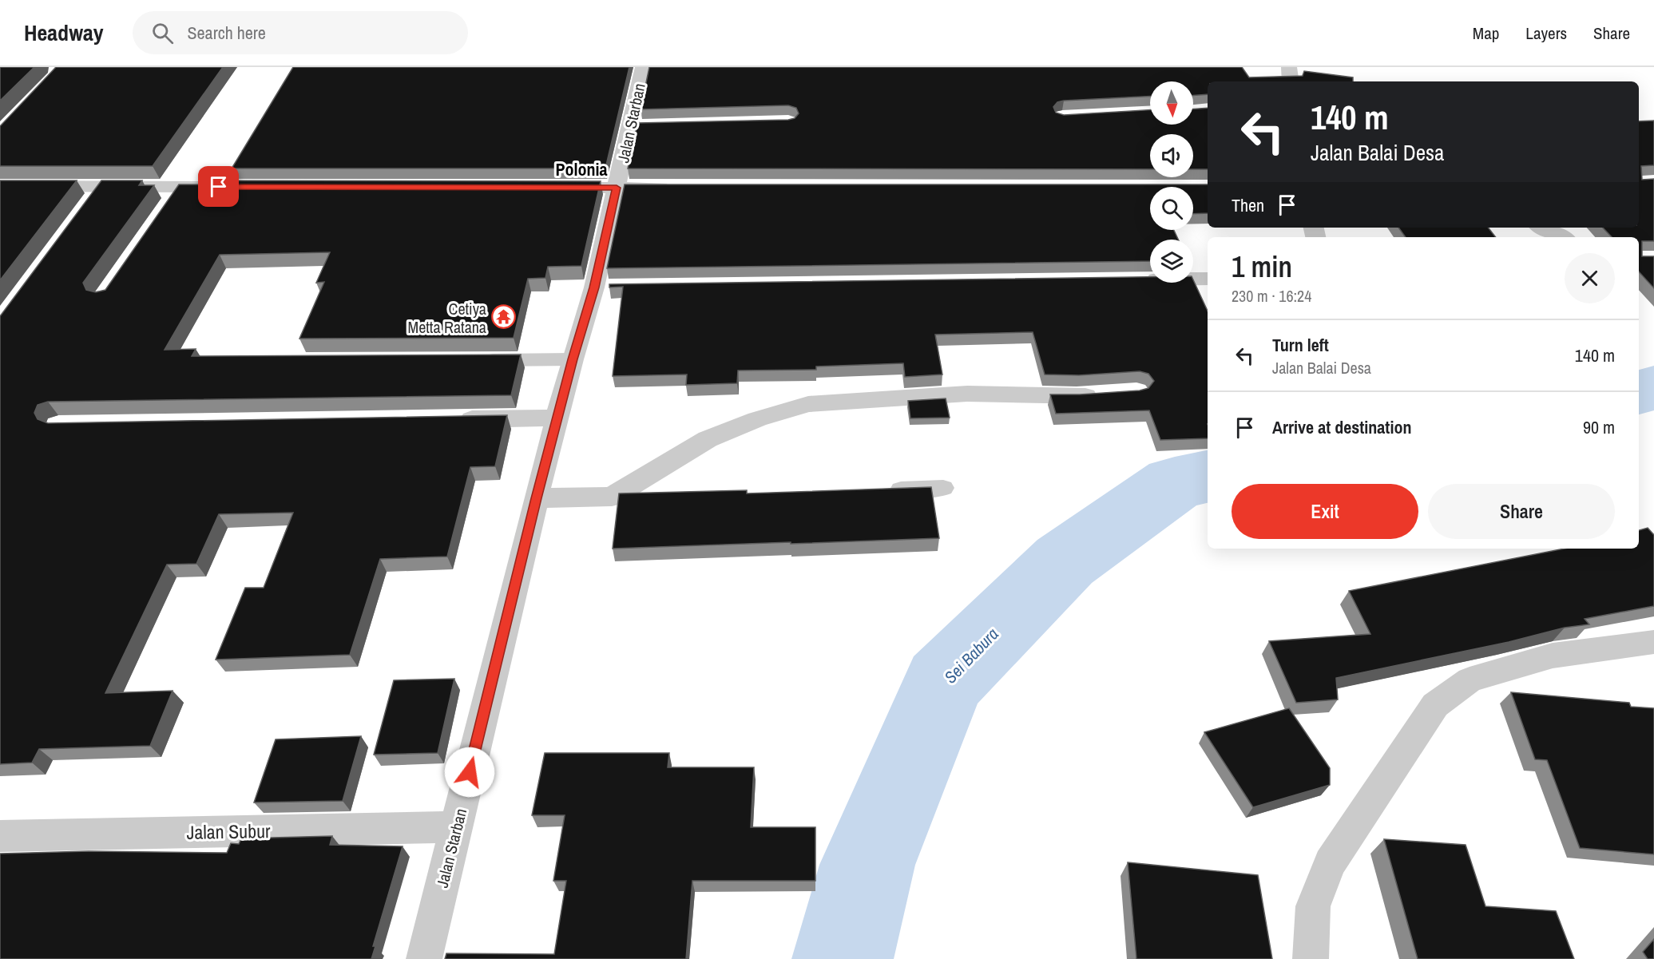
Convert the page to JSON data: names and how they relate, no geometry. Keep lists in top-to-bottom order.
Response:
{
  "streets": {
    "street": ["Jalan Starban", "Jalan Subur"]
  },
  "crossings": [
    ["Jalan Starban", "Jalan Subur"]
  ],
  "districts": ["Polonia"],
  "water": ["Sei Babura"],
  "places": {
    "temple": ["Cetiya Metta Ratana"]
  },
  "north": "bottom",
  "page": {
    "header": "Headway",
    "search": "Search here",
    "nav": ["Map", "Layers", "Share"],
    "turn": ["140 m", "Jalan Balai Desa"],
    "then": "Then",
    "heading": ["1 min", "230 m · 16:24"],
    "list": [
      {
        "name": "Turn left",
        "note": "Jalan Balai Desa",
        "value": "140 m"
      },
      {
        "name": "Arrive at destination",
        "value": "90 m"
      }
    ],
    "buttons": ["Exit", "Share"]
  }
}
